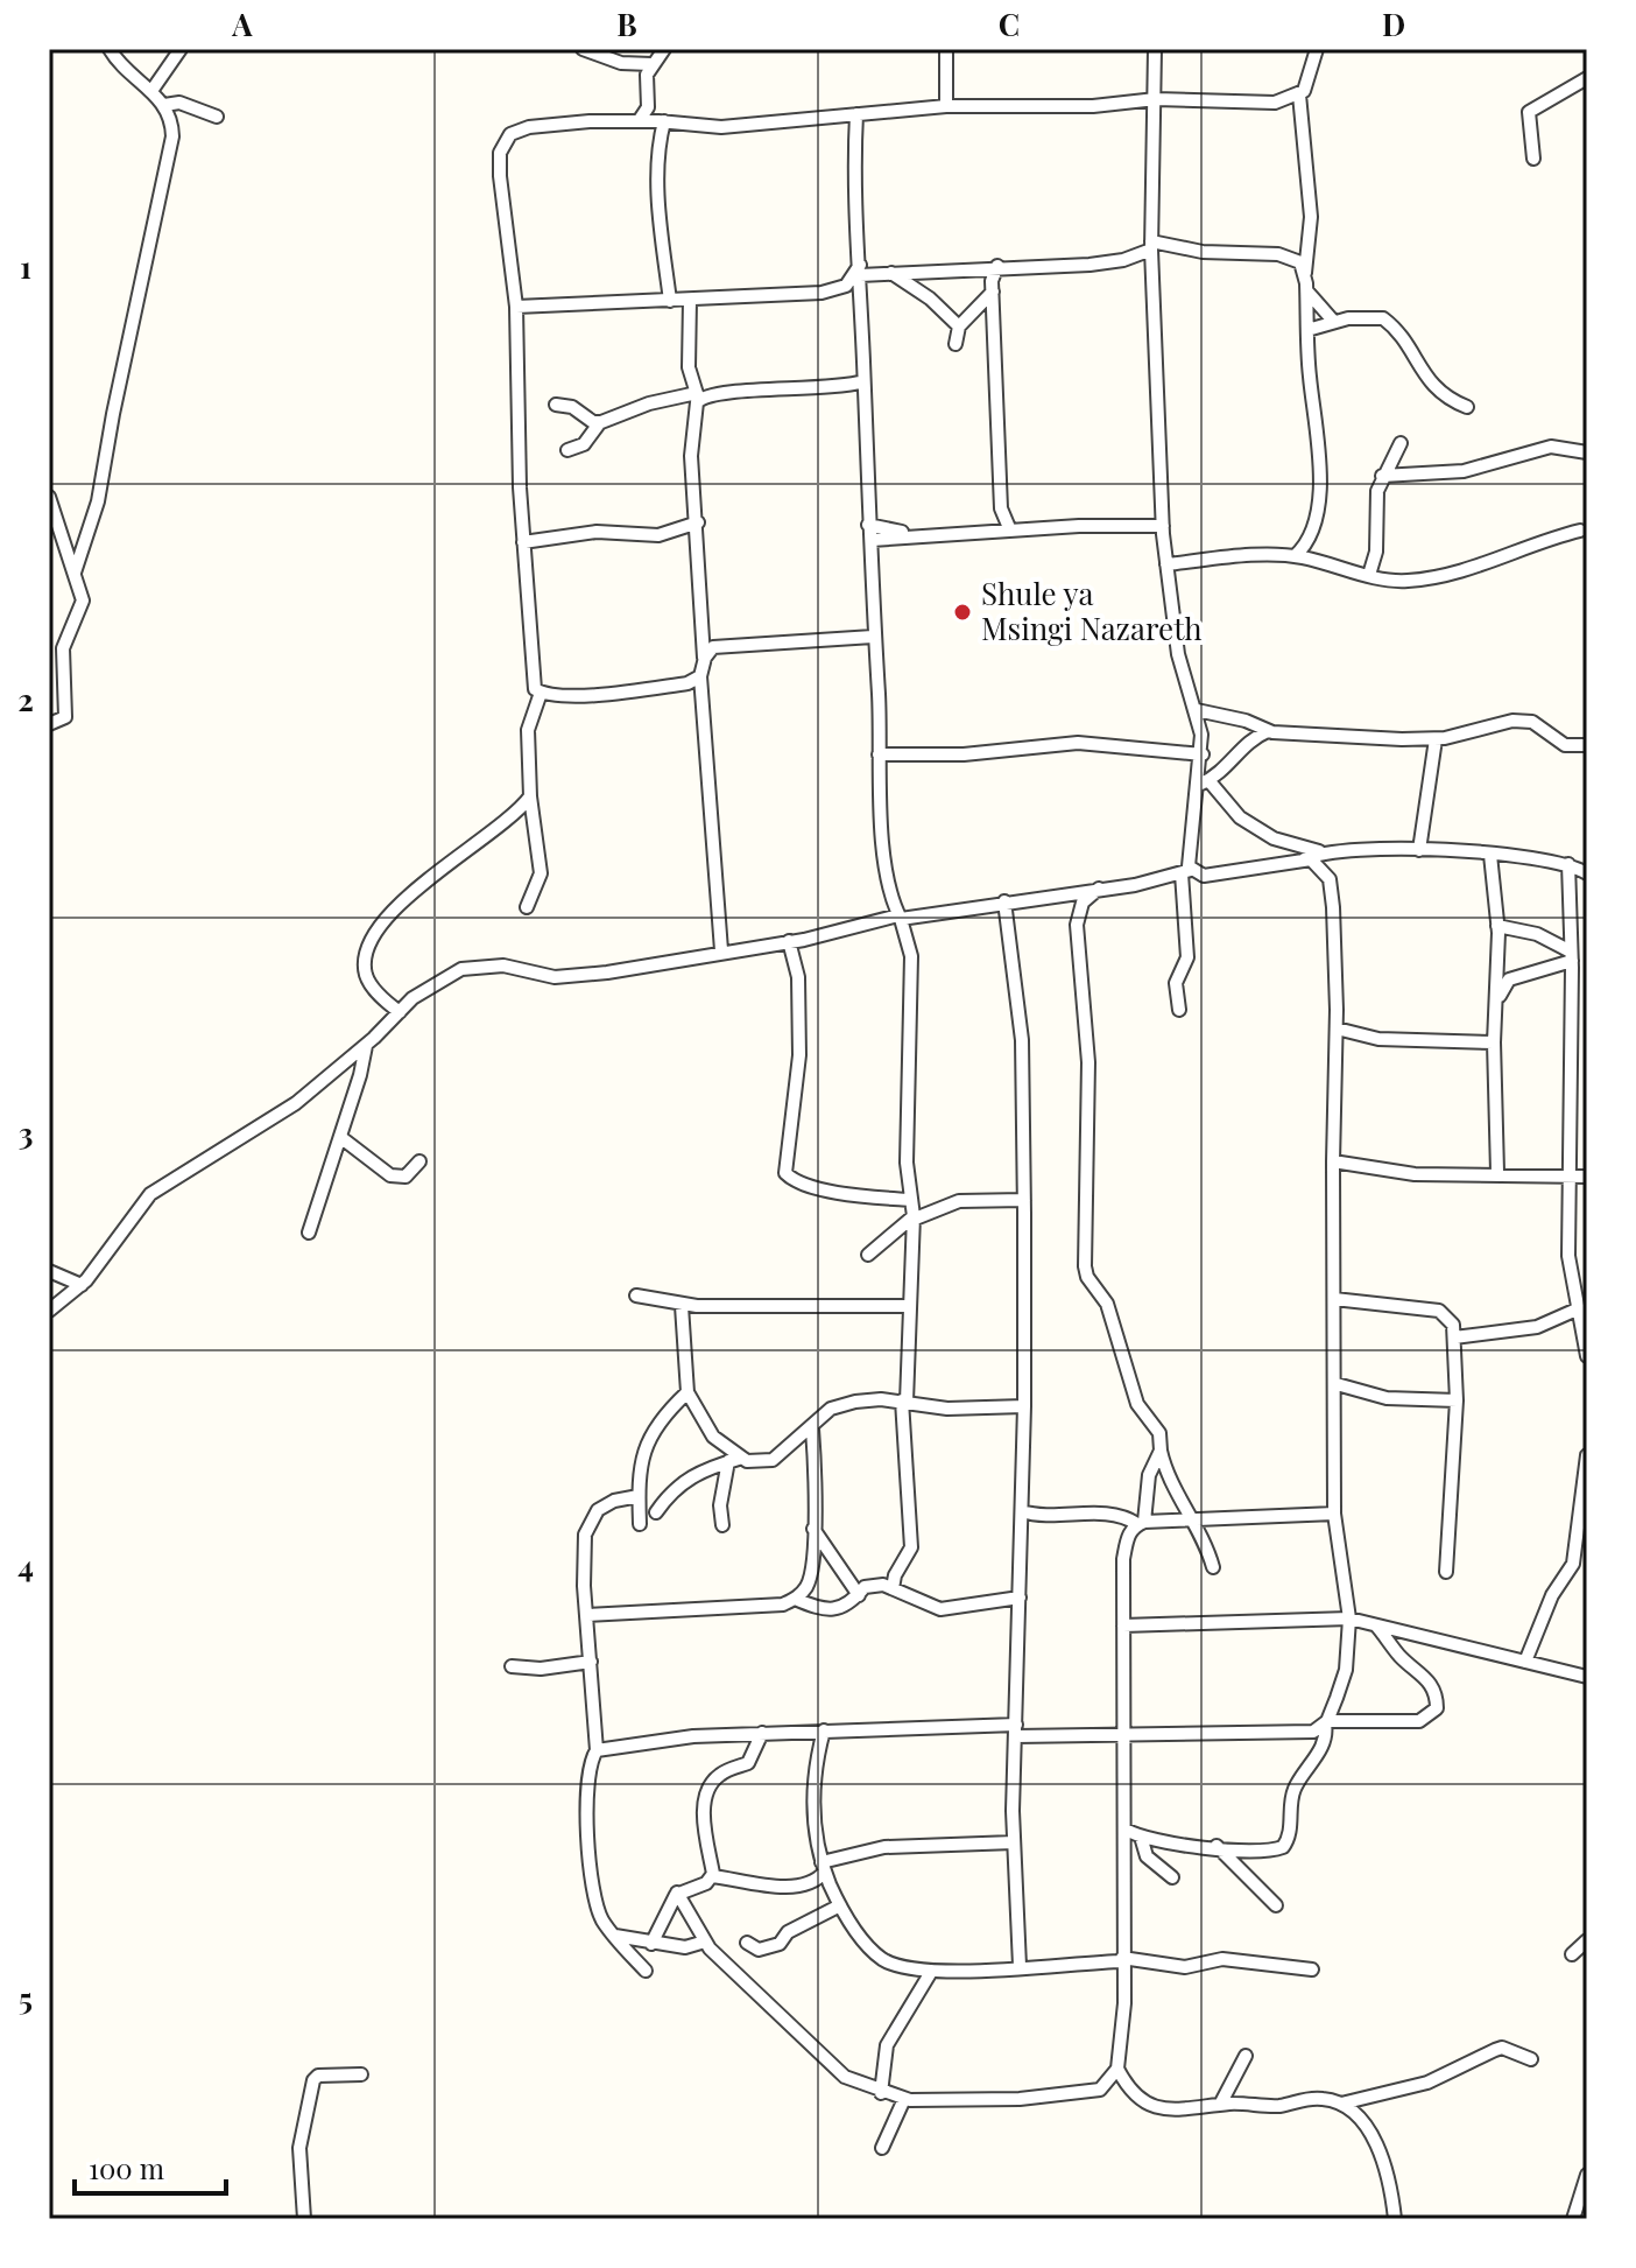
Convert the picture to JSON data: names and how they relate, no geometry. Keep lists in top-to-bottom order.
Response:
{
  "places": ["Shule ya Msingi Nazareth"],
  "scale_bar": "100 m",
  "grid": {
    "columns": [
      "A",
      "B",
      "C",
      "D"
    ],
    "rows": [
      "1",
      "2",
      "3",
      "4",
      "5"
    ]
  }
}
